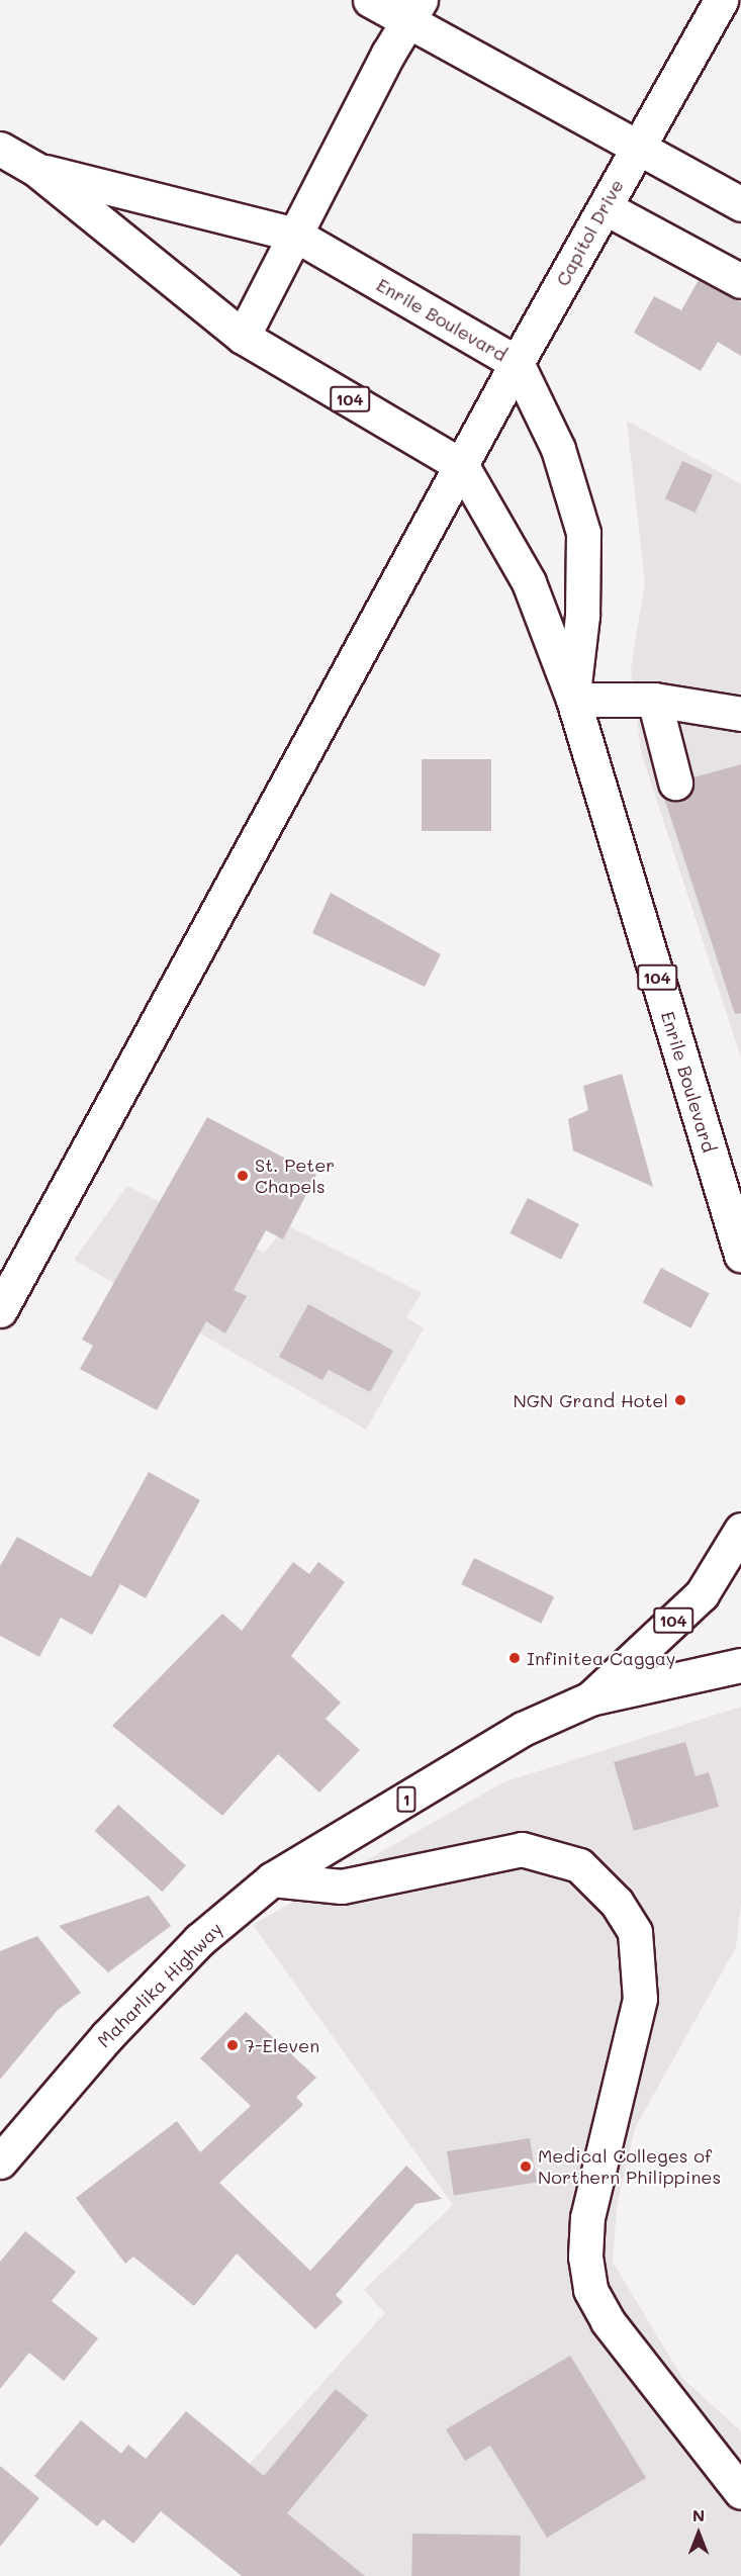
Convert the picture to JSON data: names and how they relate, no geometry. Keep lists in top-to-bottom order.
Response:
{
  "streets": {
    "main road": [
      "Capitol Drive",
      "Enrile Boulevard",
      "104",
      "1",
      "Maharlika Highway"
    ]
  },
  "crossings": [
    ["Capitol Drive", "Enrile Boulevard"],
    ["104", "Maharlika Highway"]
  ],
  "places": [
    "St. Peter Chapels",
    "NGN Grand Hotel",
    "Infinitea Caggay",
    "7-Eleven",
    "Medical Colleges of Northern Philippines"
  ],
  "north": "top"
}
